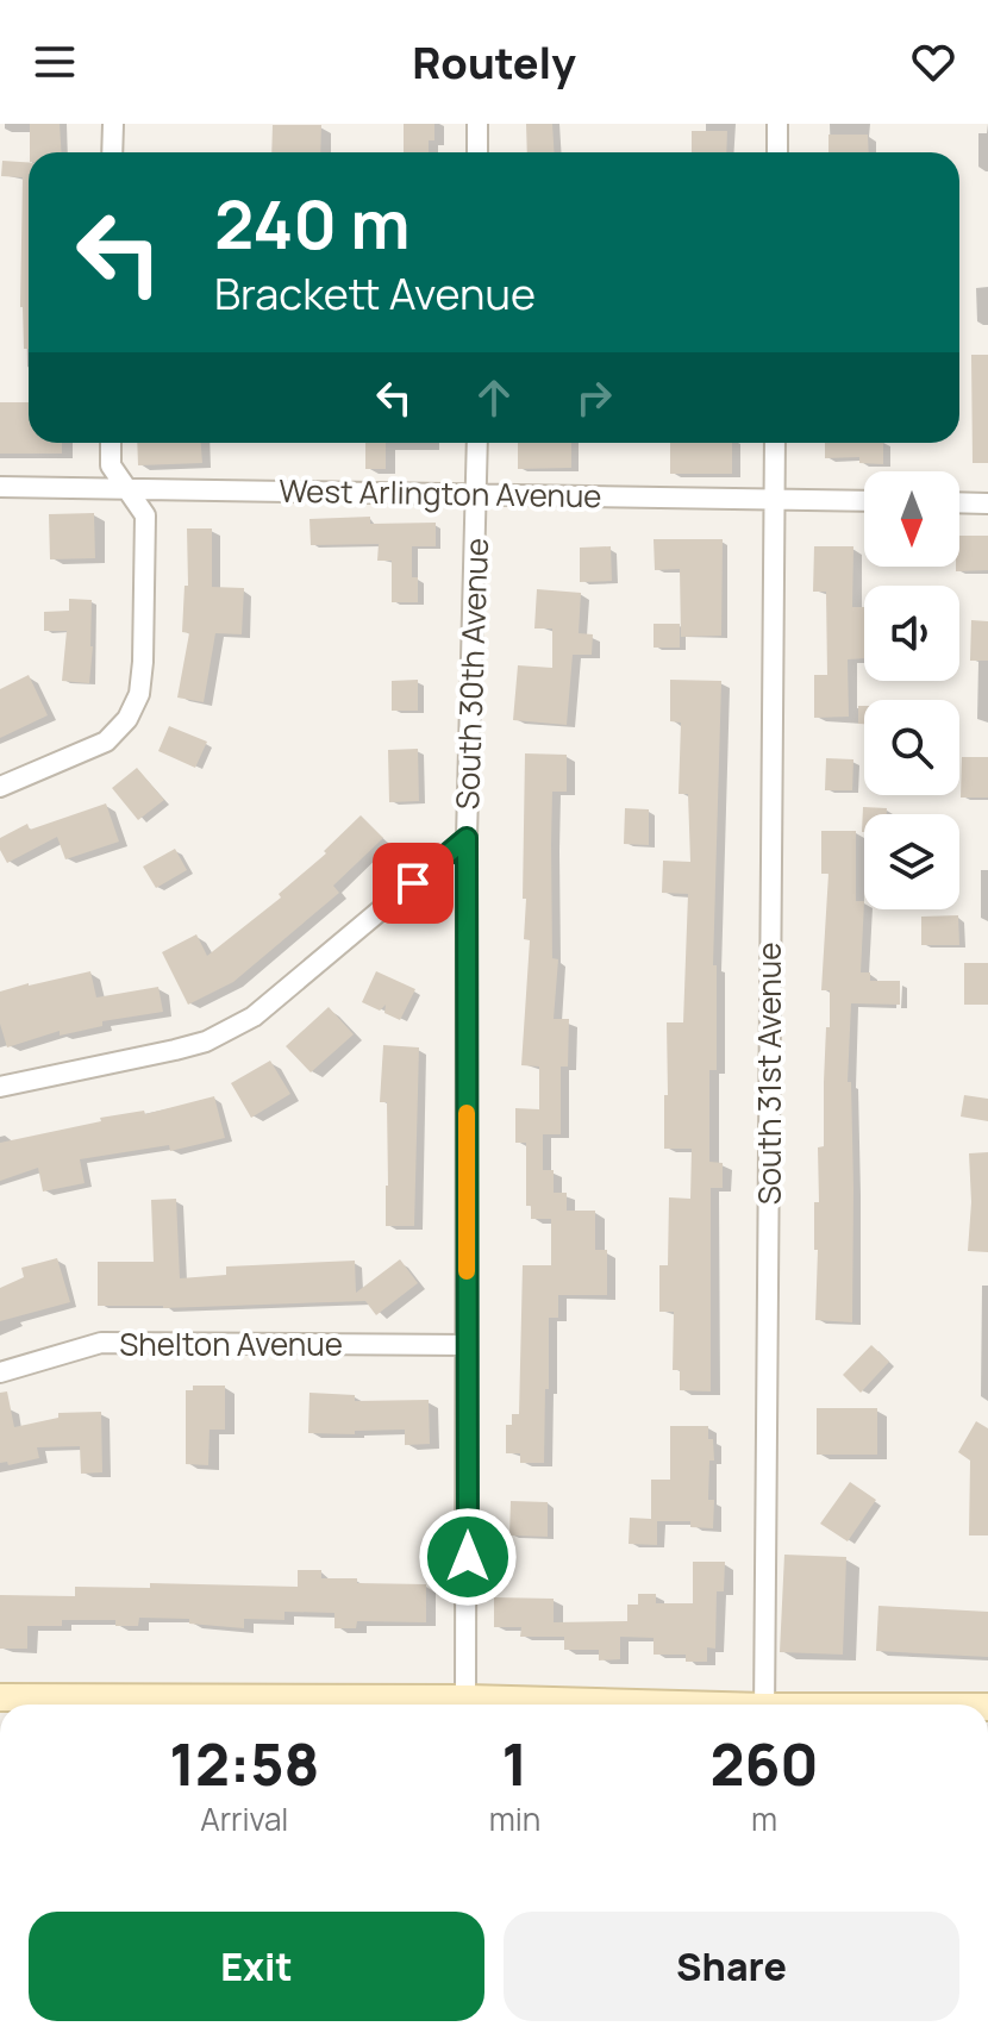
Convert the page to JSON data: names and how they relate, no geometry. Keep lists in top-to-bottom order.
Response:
{
  "streets": {
    "street": [
      "West Arlington Avenue",
      "South 30th Avenue",
      "South 31st Avenue",
      "Shelton Avenue"
    ]
  },
  "crossings": [
    ["West Arlington Avenue", "South 30th Avenue"],
    ["West Arlington Avenue", "South 31st Avenue"],
    ["South 30th Avenue", "Shelton Avenue"]
  ],
  "north": "bottom",
  "page": {
    "header": "Routely",
    "turn": ["240 m", "Brackett Avenue"],
    "eta": [
      "12:58",
      "Arrival",
      "1",
      "min",
      "260",
      "m"
    ],
    "buttons": ["Exit", "Share"]
  }
}
